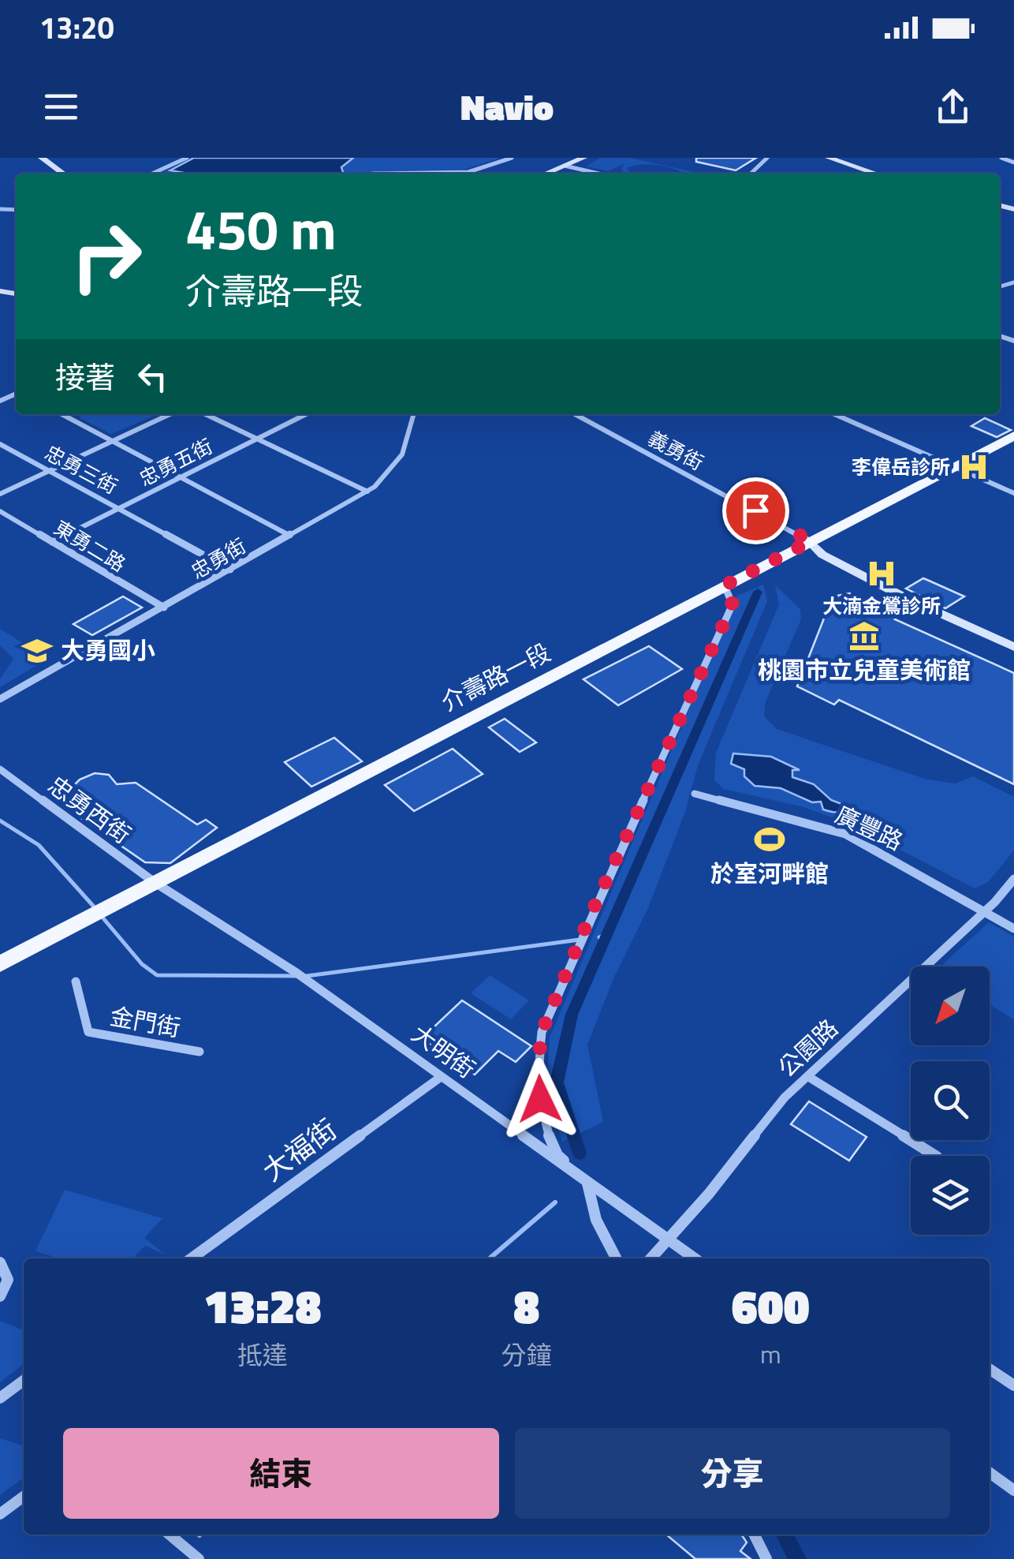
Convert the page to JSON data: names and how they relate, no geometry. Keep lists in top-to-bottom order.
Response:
{
  "streets": {
    "main road": ["介壽路一段"],
    "street": [
      "義勇街",
      "忠勇五街",
      "忠勇三街",
      "東勇二路",
      "忠勇街",
      "忠勇西街",
      "廣豐路",
      "金門街",
      "公園路",
      "大明街",
      "大福街"
    ]
  },
  "crossings": [
    ["義勇街", "介壽路一段"],
    ["忠勇五街", "忠勇三街"],
    ["忠勇五街", "東勇二路"],
    ["忠勇三街", "忠勇街"],
    ["東勇二路", "忠勇街"],
    ["介壽路一段", "忠勇西街"],
    ["介壽路一段", "大明街"],
    ["忠勇西街", "大明街"],
    ["廣豐路", "公園路"],
    ["公園路", "大明街"],
    ["大明街", "大福街"]
  ],
  "places": {
    "hospital": ["李偉岳診所", "大湳金鶯診所"],
    "museum": ["桃園市立兒童美術館"],
    "school or university": ["大勇國小"],
    "sports": ["於室河畔館"]
  },
  "north": "bottom left",
  "page": {
    "status": "13:20",
    "header": "Navio",
    "turn": ["450 m", "介壽路一段"],
    "then": "接著",
    "eta": [
      "13:28",
      "抵達",
      "8",
      "分鐘",
      "600",
      "m"
    ],
    "buttons": ["結束", "分享"]
  }
}
